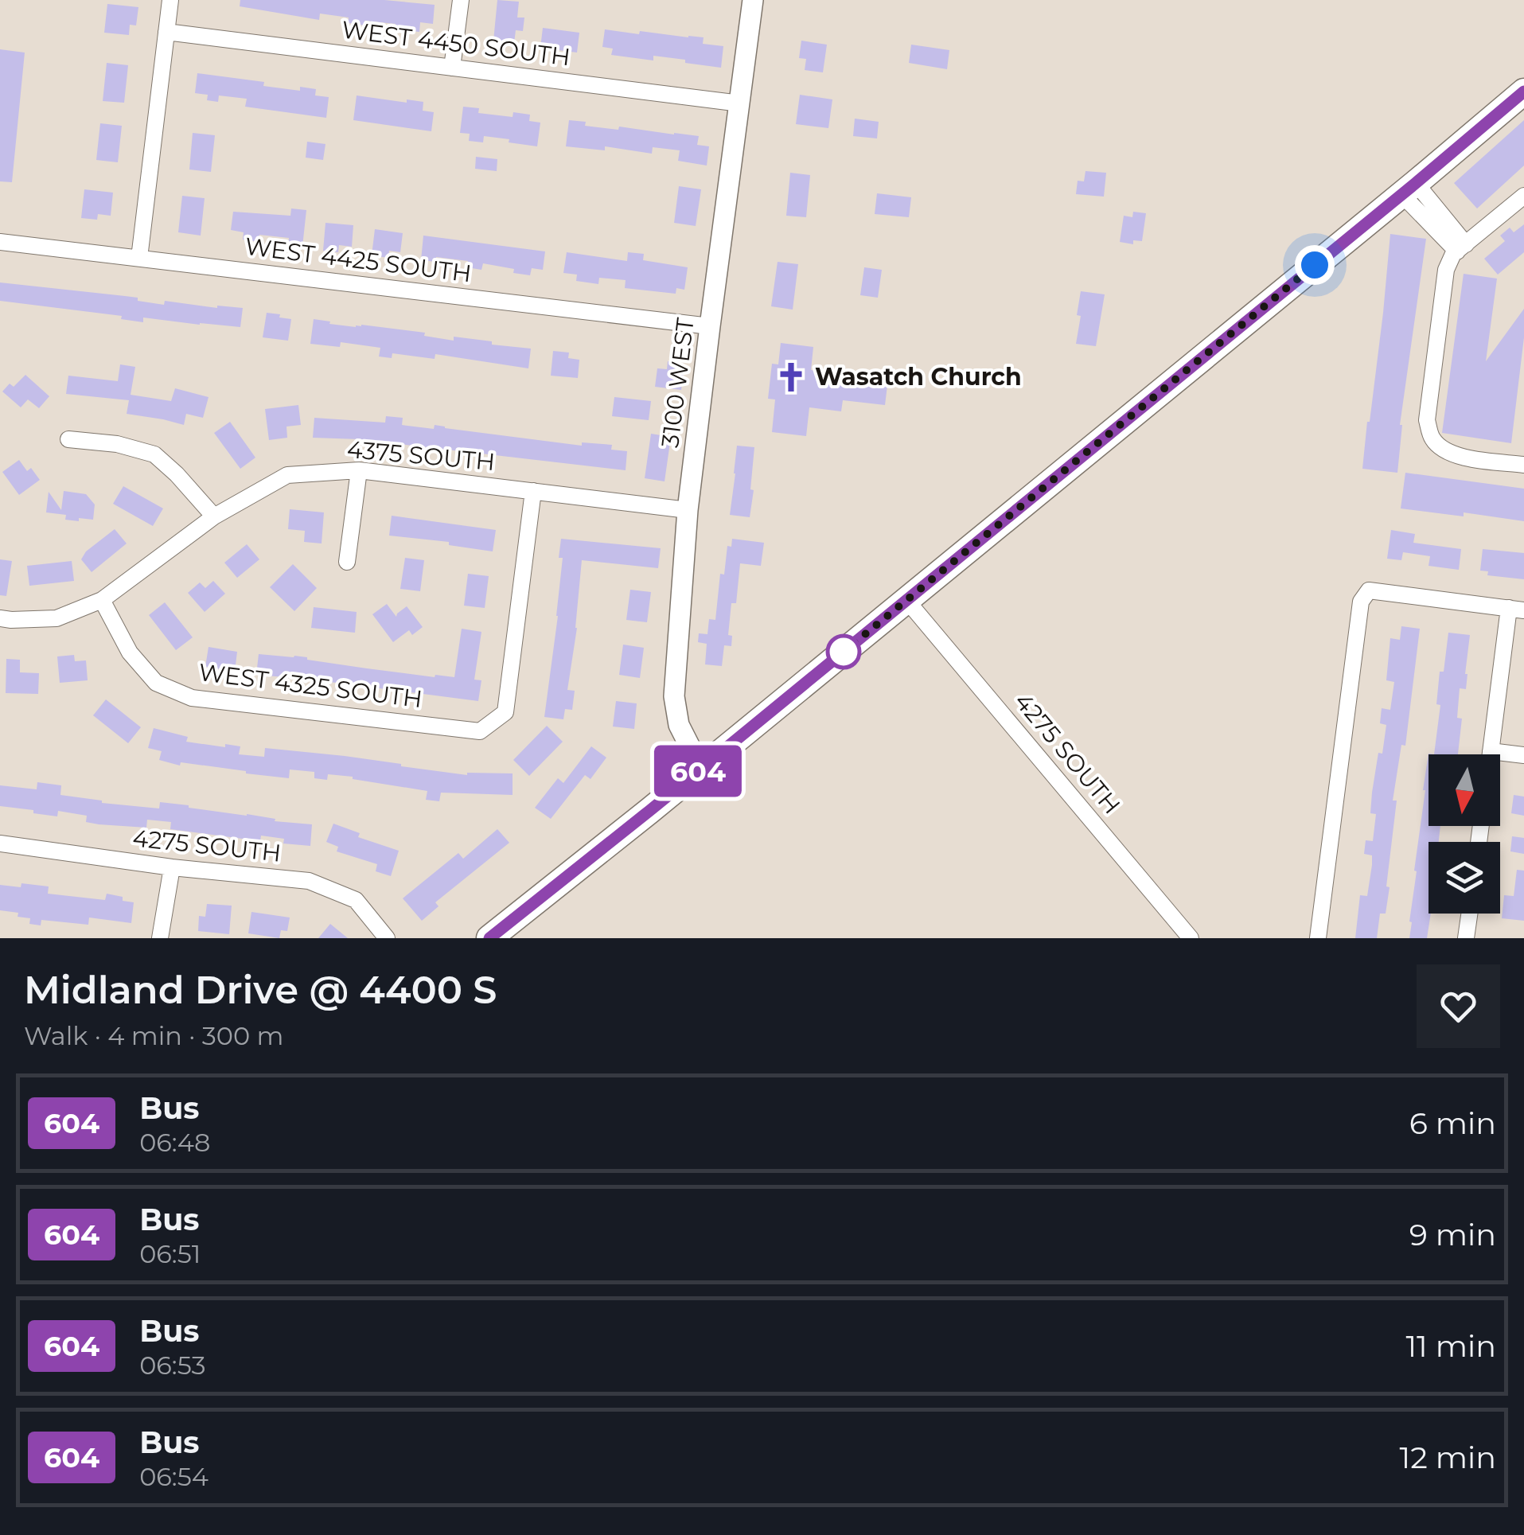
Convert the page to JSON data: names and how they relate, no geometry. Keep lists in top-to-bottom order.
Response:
{
  "streets": {
    "street": [
      "WEST 4450 SOUTH",
      "WEST 4425 SOUTH",
      "3100 WEST",
      "4375 SOUTH",
      "WEST 4325 SOUTH",
      "4275 SOUTH"
    ]
  },
  "crossings": [
    ["WEST 4450 SOUTH", "3100 WEST"],
    ["WEST 4425 SOUTH", "3100 WEST"],
    ["3100 WEST", "4375 SOUTH"],
    ["4375 SOUTH", "WEST 4325 SOUTH"]
  ],
  "places": {
    "church": ["Wasatch Church"]
  },
  "lines": ["bus line 604"],
  "north": "bottom",
  "page": {
    "on_map": "604",
    "heading": ["Midland Drive @ 4400 S", "Walk · 4 min · 300 m"],
    "list": [
      {
        "mark": "604",
        "name": "Bus",
        "note": "06:48",
        "value": "6 min"
      },
      {
        "mark": "604",
        "name": "Bus",
        "note": "06:51",
        "value": "9 min"
      },
      {
        "mark": "604",
        "name": "Bus",
        "note": "06:53",
        "value": "11 min"
      },
      {
        "mark": "604",
        "name": "Bus",
        "note": "06:54",
        "value": "12 min"
      }
    ]
  }
}
